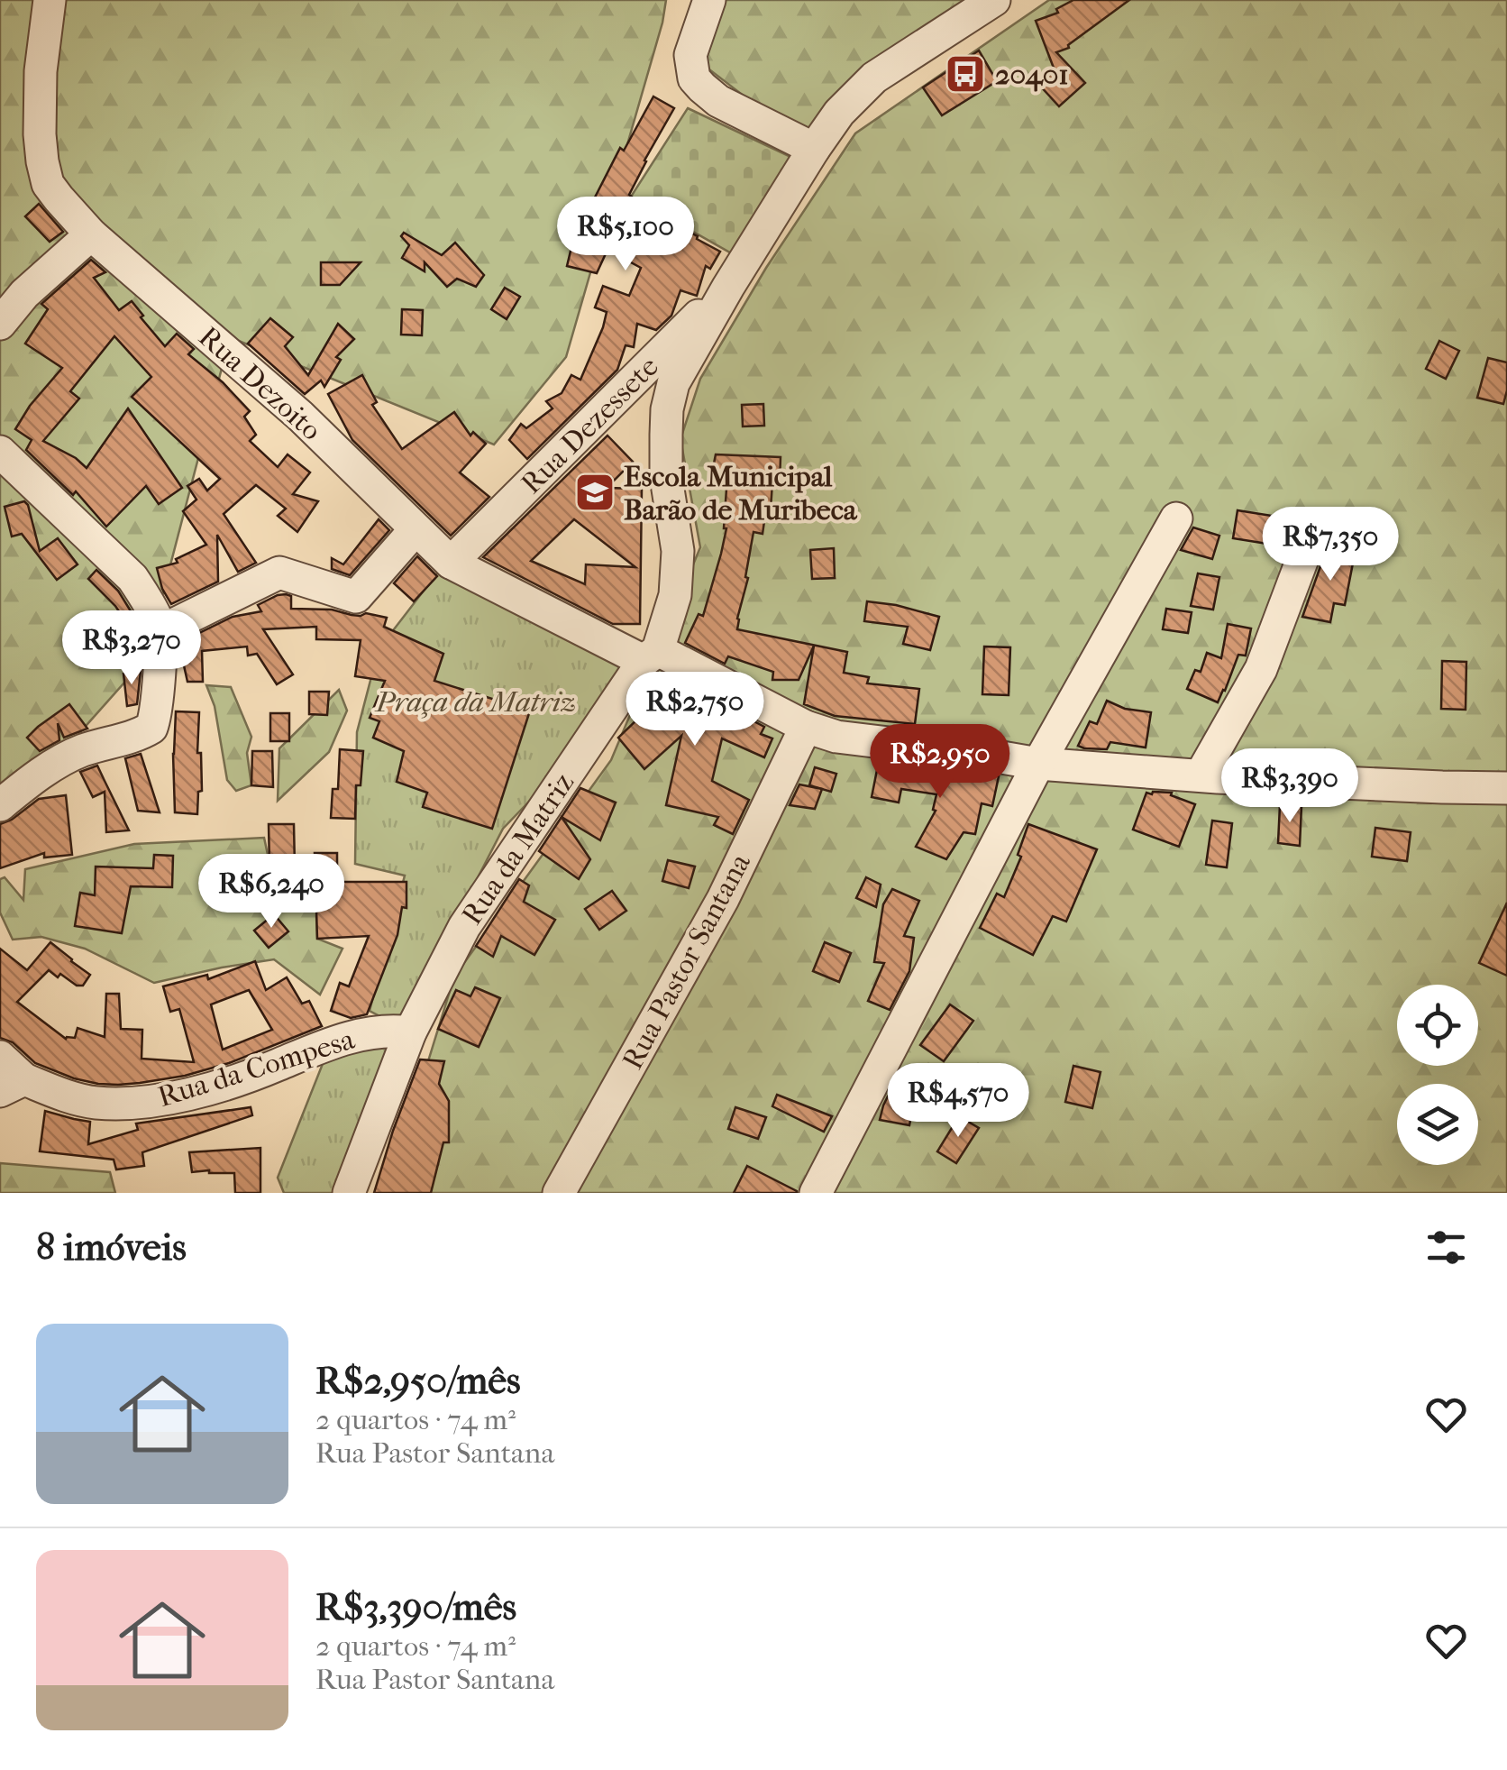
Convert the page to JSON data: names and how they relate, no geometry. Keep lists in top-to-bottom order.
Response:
{
  "streets": {
    "street": [
      "Rua Dezoito",
      "Rua Dezessete",
      "Rua da Matriz",
      "Rua Pastor Santana",
      "Rua da Compesa"
    ]
  },
  "crossings": [
    ["Rua Dezoito", "Rua Dezessete"],
    ["Rua Dezoito", "Rua da Matriz"],
    ["Rua Dezessete", "Rua da Matriz"],
    ["Rua da Matriz", "Rua da Compesa"]
  ],
  "parks": ["Praça da Matriz"],
  "places": {
    "bus stop": ["20401"],
    "school or university": ["Escola Municipal Barão de Muribeca"]
  },
  "page": {
    "price": [
      "R$5,100",
      "R$7,350",
      "R$3,270",
      "R$2,750",
      "R$2,950",
      "R$3,390",
      "R$6,240",
      "R$4,570"
    ],
    "heading": "8 imóveis",
    "list": [
      {
        "name": "R$2,950/mês",
        "note": "2 quartos · 74 m² · Rua Pastor Santana"
      },
      {
        "name": "R$3,390/mês",
        "note": "2 quartos · 74 m² · Rua Pastor Santana"
      }
    ]
  }
}
